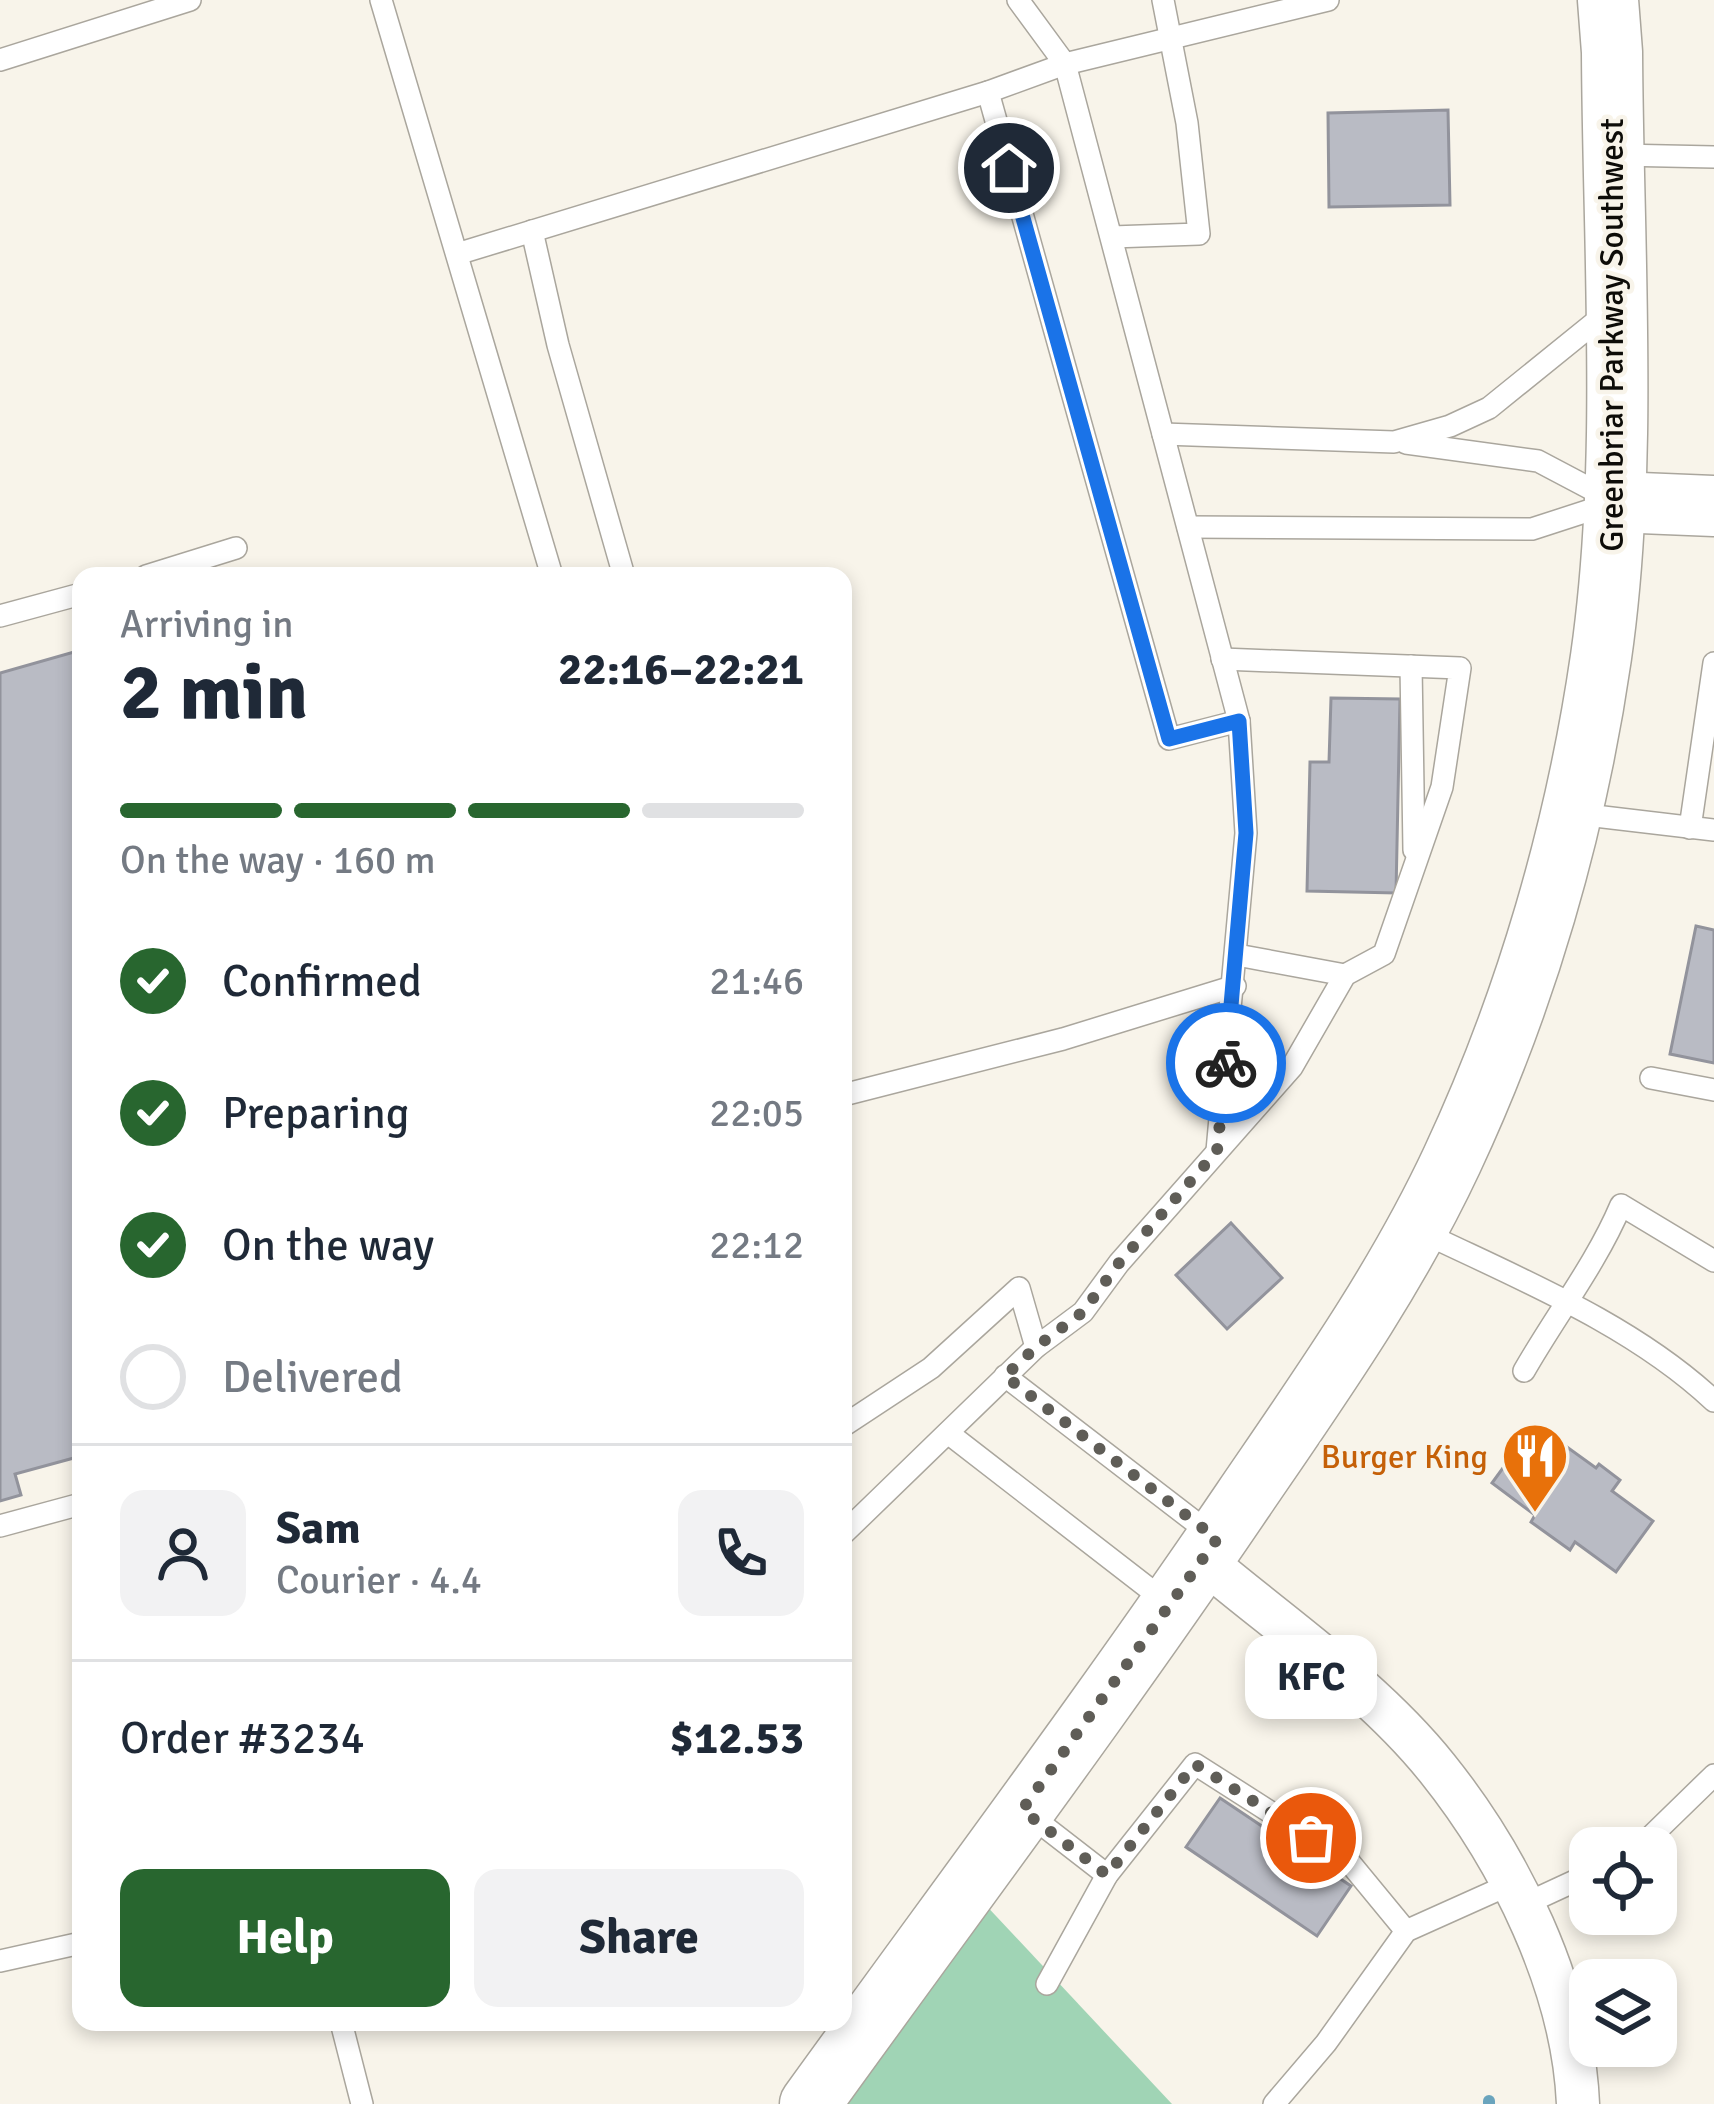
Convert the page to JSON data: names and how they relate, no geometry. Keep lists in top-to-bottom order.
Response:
{
  "streets": {
    "main road": ["Greenbriar Parkway Southwest"]
  },
  "places": {
    "restaurant": ["Burger King"],
    "other": ["KFC"]
  },
  "page": {
    "heading": ["2 min", "Arriving in", "22:16–22:21"],
    "panel": [
      "Sam",
      "Courier · 4.4",
      "Order #3234",
      "$12.53"
    ],
    "bar": "On the way · 160 m",
    "list": [
      ["Confirmed", "21:46"],
      ["Preparing", "22:05"],
      ["On the way", "22:12"],
      "Delivered"
    ],
    "bubble": "KFC",
    "buttons": ["Help", "Share"]
  }
}
